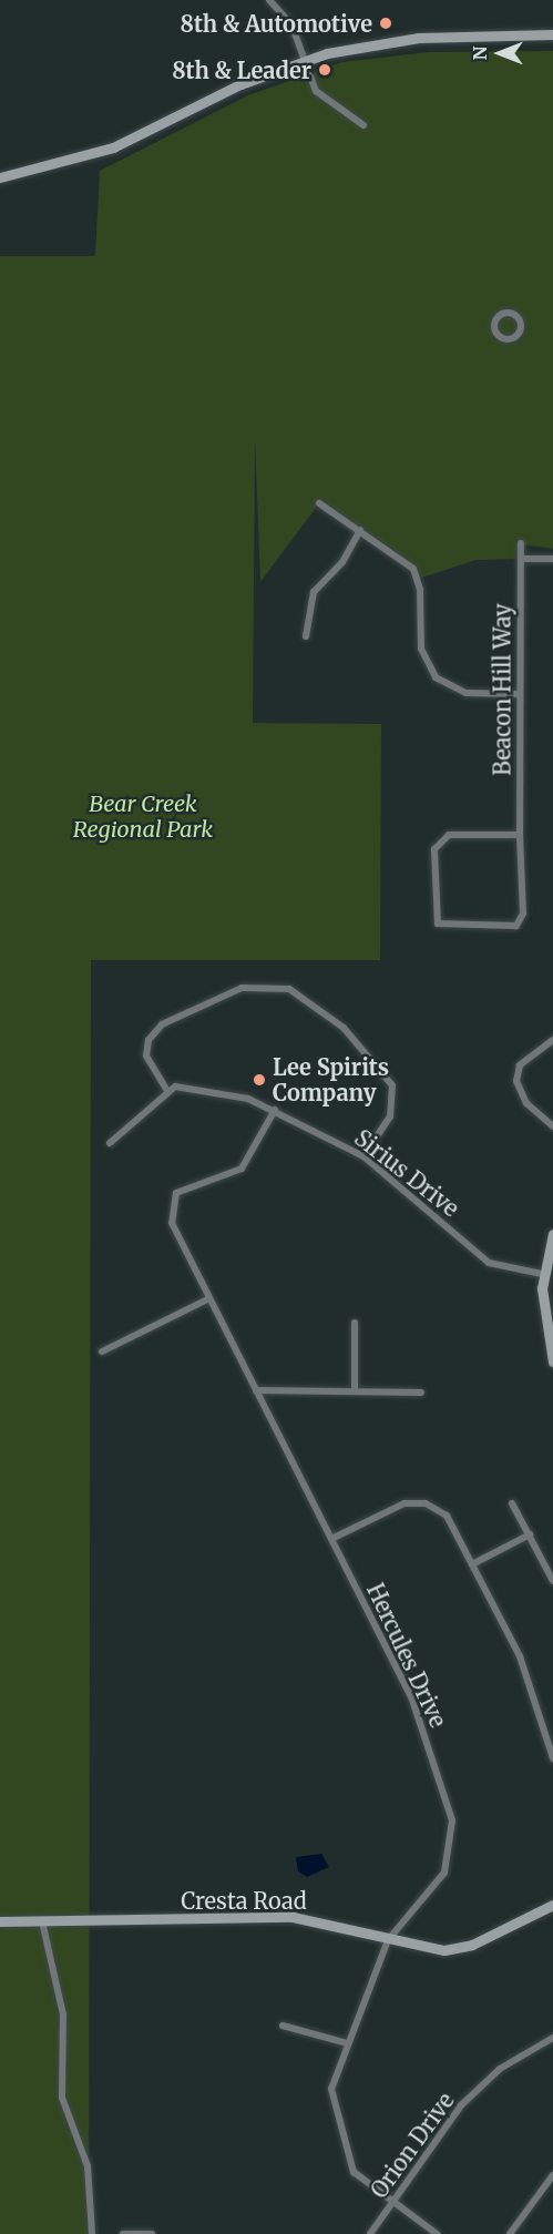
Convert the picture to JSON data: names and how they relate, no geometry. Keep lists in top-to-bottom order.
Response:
{
  "streets": {
    "main road": ["Cresta Road"],
    "street": [
      "Beacon Hill Way",
      "Sirius Drive",
      "Hercules Drive",
      "Orion Drive"
    ]
  },
  "crossings": [
    ["Sirius Drive", "Hercules Drive"],
    ["Hercules Drive", "Cresta Road"],
    ["Hercules Drive", "Orion Drive"]
  ],
  "parks": ["Bear Creek Regional Park"],
  "places": ["8th & Automotive", "8th & Leader", "Lee Spirits Company"],
  "north": "left"
}
